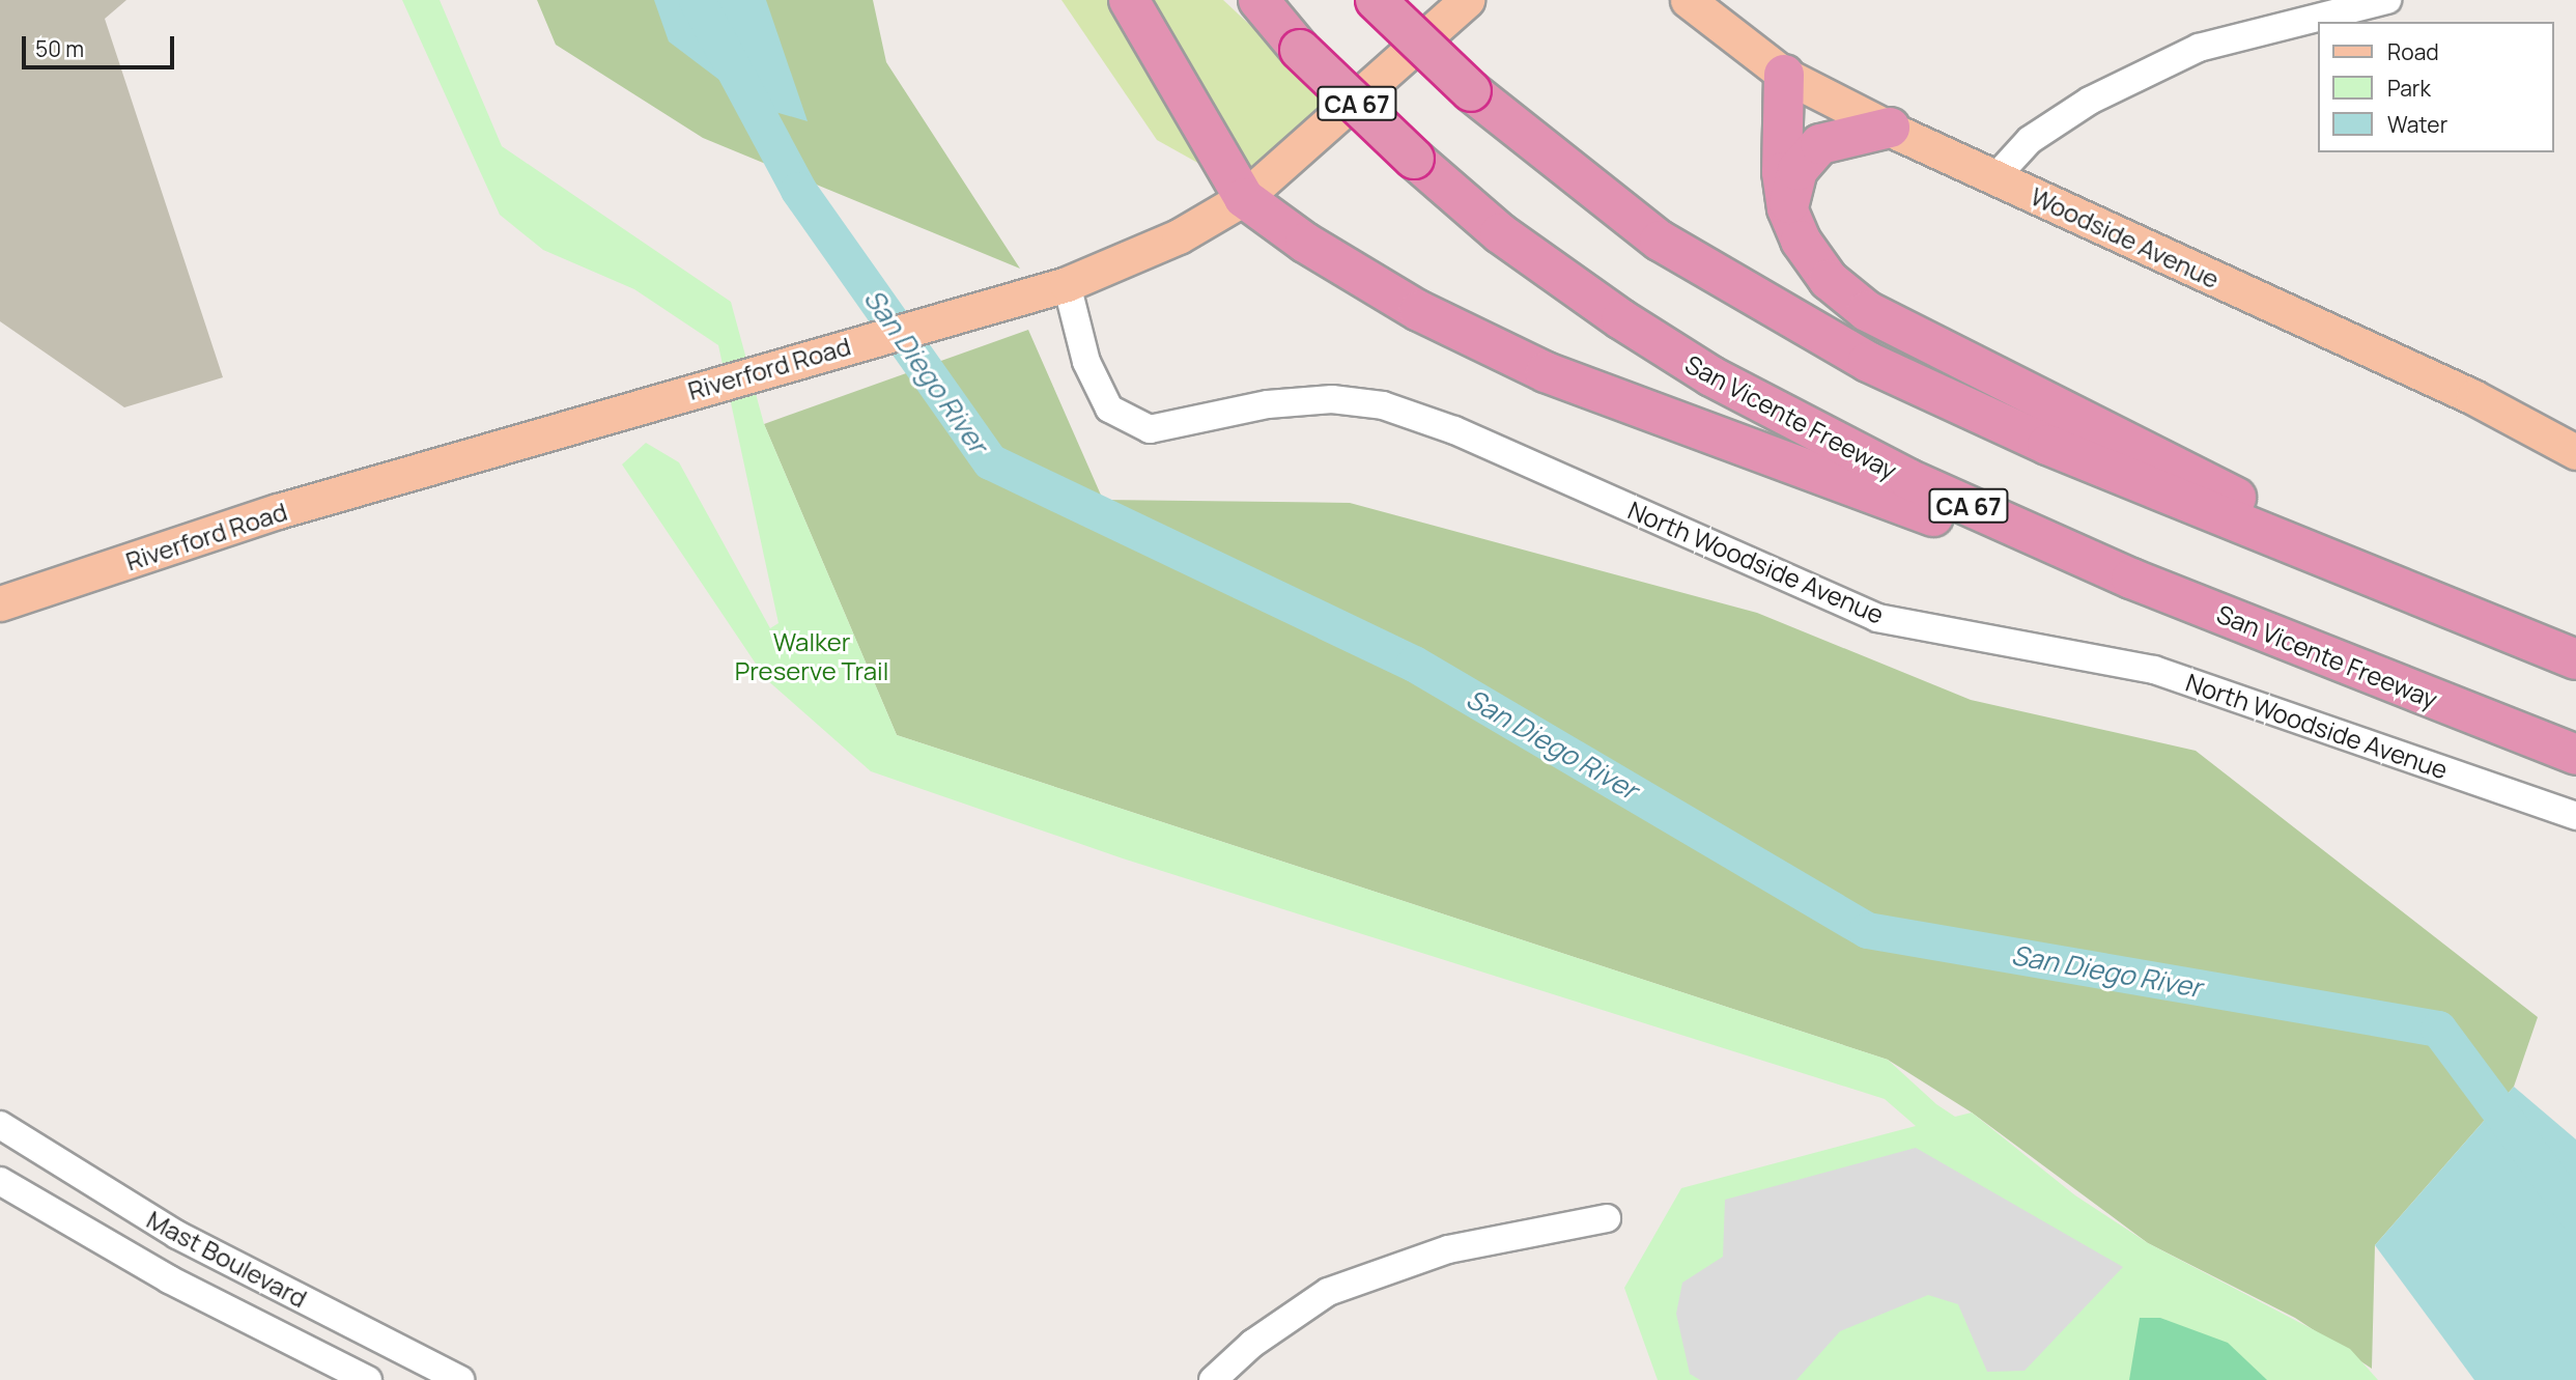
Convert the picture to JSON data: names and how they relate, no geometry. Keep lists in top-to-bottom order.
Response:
{
  "streets": {
    "highway": ["CA 67", "San Vicente Freeway"],
    "main road": ["Woodside Avenue", "Riverford Road"],
    "street": ["North Woodside Avenue", "Mast Boulevard"]
  },
  "crossings": [
    ["Riverford Road", "North Woodside Avenue"]
  ],
  "water": ["San Diego River"],
  "parks": ["Walker Preserve Trail"],
  "legend": ["Road", "Park", "Water"],
  "scale_bar": "50 m"
}
